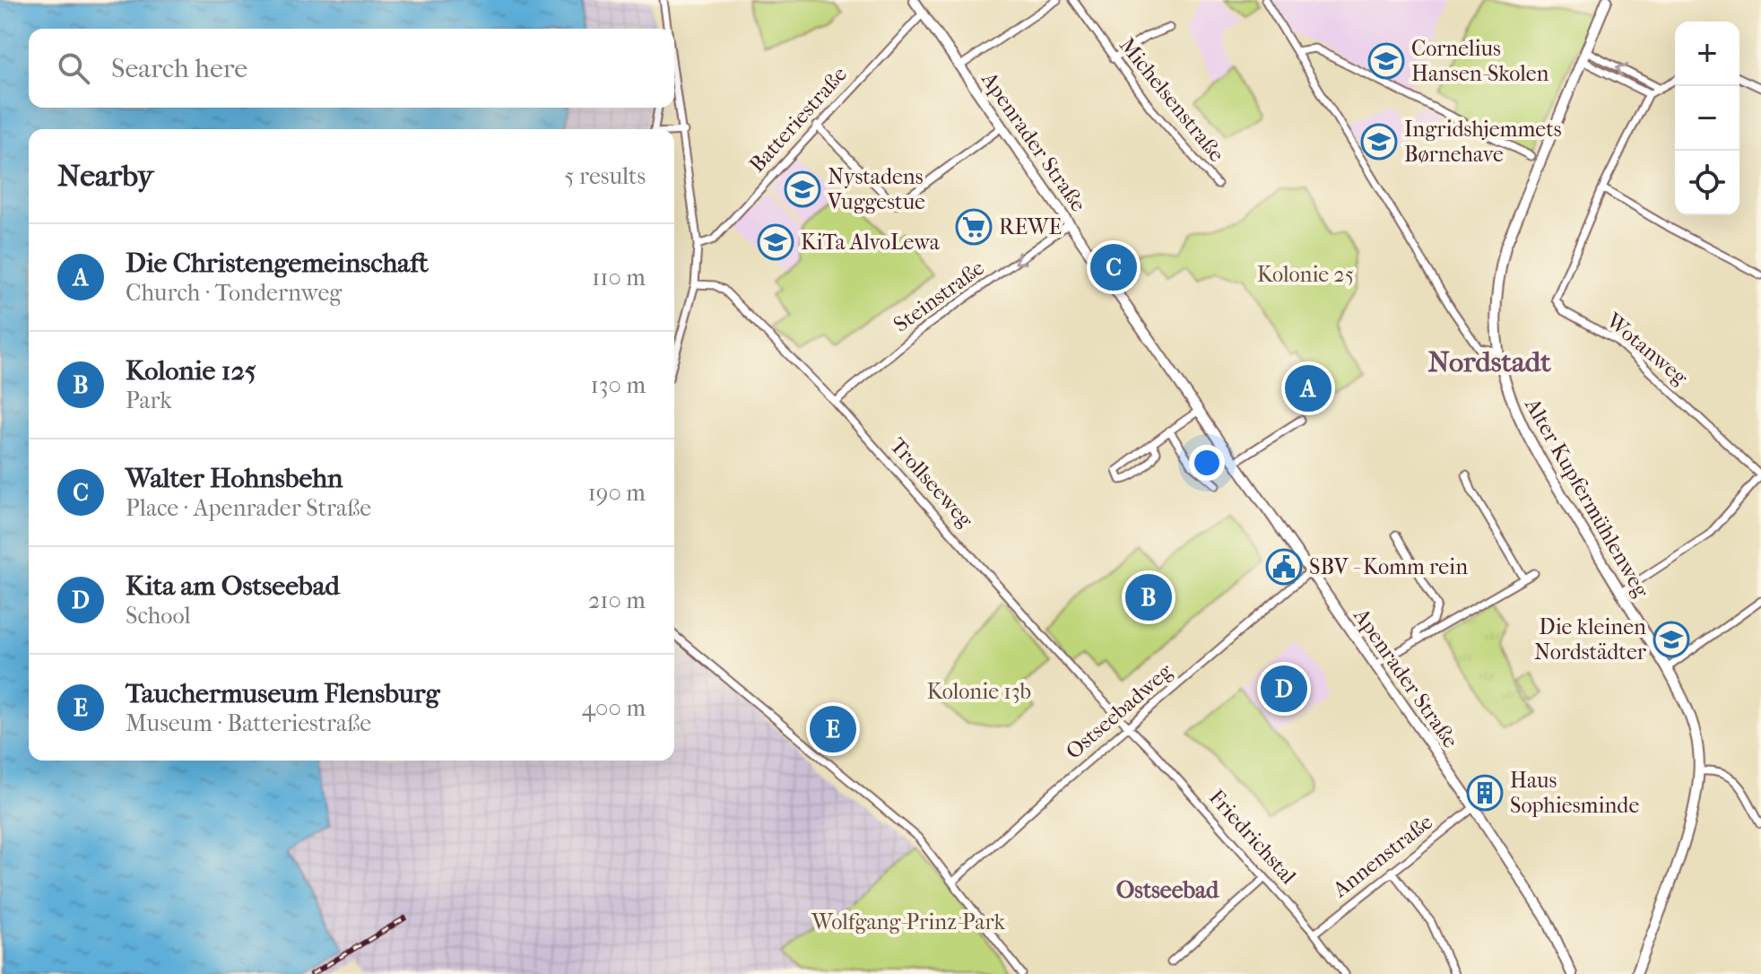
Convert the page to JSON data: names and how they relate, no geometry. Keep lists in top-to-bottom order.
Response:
{
  "streets": {
    "main road": ["Apenrader Straße", "Alter Kupfermühlenweg"],
    "street": [
      "Michelsenstraße",
      "Batteriestraße",
      "Steinstraße",
      "Wotanweg",
      "Trollseeweg",
      "Ostseebadweg",
      "Friedrichstal",
      "Annenstraße"
    ]
  },
  "crossings": [
    ["Batteriestraße", "Apenrader Straße"],
    ["Apenrader Straße", "Steinstraße"],
    ["Apenrader Straße", "Ostseebadweg"],
    ["Apenrader Straße", "Annenstraße"],
    ["Steinstraße", "Trollseeweg"],
    ["Trollseeweg", "Ostseebadweg"],
    ["Trollseeweg", "Friedrichstal"],
    ["Ostseebadweg", "Friedrichstal"],
    ["Friedrichstal", "Annenstraße"]
  ],
  "one_way": ["Steinstraße"],
  "districts": ["Nordstadt", "Ostseebad"],
  "parks": ["Kolonie 25", "Kolonie 13b", "Wolfgang-Prinz-Park"],
  "places": {
    "school or university": [
      "Cornelius Hansen-Skolen",
      "Ingridshjemmets Børnehave",
      "Nystadens Vuggestue",
      "KiTa AlvoLewa",
      "Die kleinen Nordstädter"
    ],
    "supermarket": ["REWE"],
    "public building": ["SBV - Komm rein"],
    "building": ["Haus Sophiesminde"]
  },
  "page": {
    "map_buttons": ["+", "−"],
    "search": "Search here",
    "heading": ["Nearby", "5 results"],
    "list": [
      {
        "mark": "A",
        "name": "Die Christengemeinschaft",
        "note": "Church · Tondernweg",
        "value": "110 m"
      },
      {
        "mark": "B",
        "name": "Kolonie 125",
        "note": "Park",
        "value": "130 m"
      },
      {
        "mark": "C",
        "name": "Walter Hohnsbehn",
        "note": "Place · Apenrader Straße",
        "value": "190 m"
      },
      {
        "mark": "D",
        "name": "Kita am Ostseebad",
        "note": "School",
        "value": "210 m"
      },
      {
        "mark": "E",
        "name": "Tauchermuseum Flensburg",
        "note": "Museum · Batteriestraße",
        "value": "400 m"
      }
    ],
    "pins": [
      "C",
      "A",
      "B",
      "D",
      "E"
    ]
  }
}
